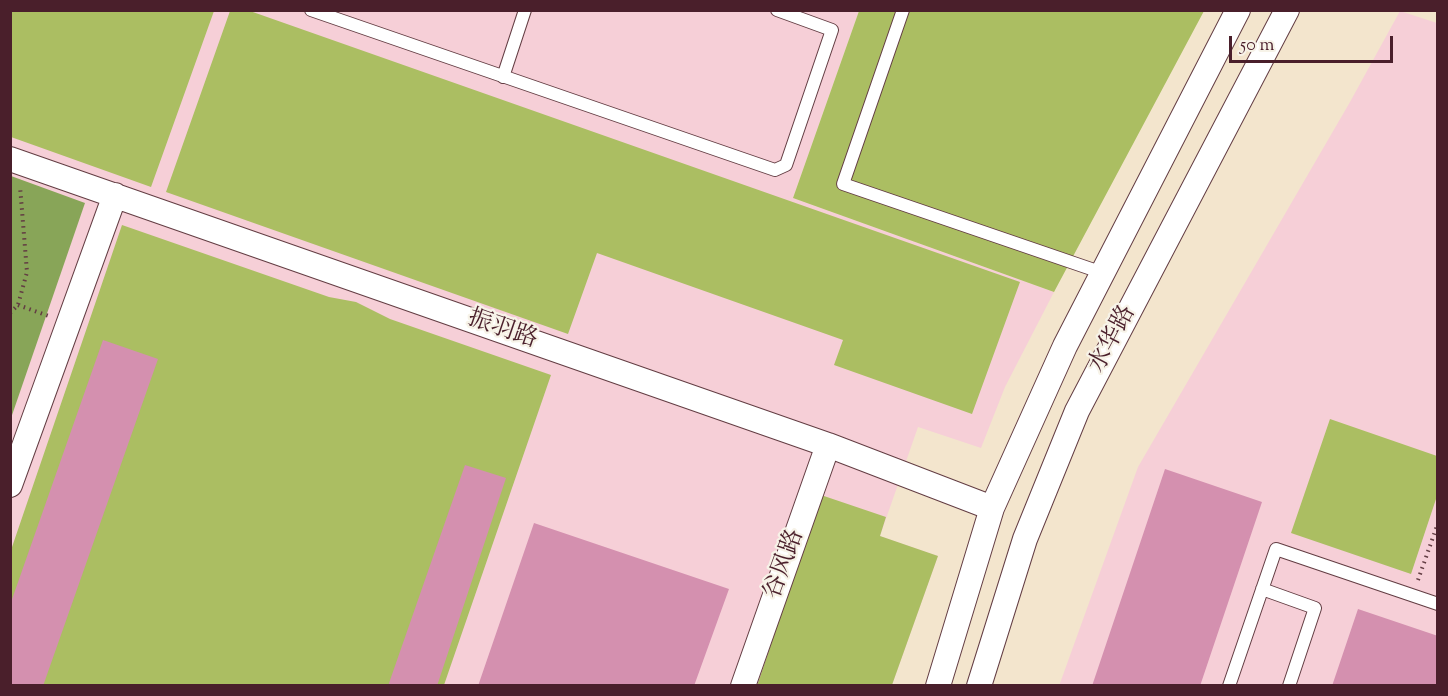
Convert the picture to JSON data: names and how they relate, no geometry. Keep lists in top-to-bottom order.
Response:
{
  "streets": {
    "street": ["振羽路", "水华路", "谷风路"]
  },
  "crossings": [
    ["振羽路", "水华路"],
    ["振羽路", "谷风路"]
  ],
  "scale_bar": "50 m"
}
